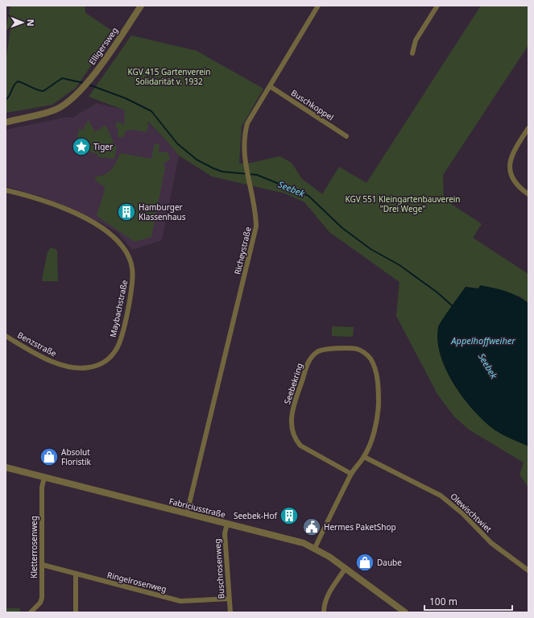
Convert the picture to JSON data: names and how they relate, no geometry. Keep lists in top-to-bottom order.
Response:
{
  "streets": {
    "street": [
      "Elligersweg",
      "Buschkoppel",
      "Richeystraße",
      "Maybachstraße",
      "Benzstraße",
      "Seebekring",
      "Fabriciusstraße",
      "Olewischtwiet",
      "Kletterrosenweg",
      "Buschrosenweg",
      "Ringelrosenweg"
    ]
  },
  "crossings": [
    ["Buschkoppel", "Richeystraße"],
    ["Richeystraße", "Fabriciusstraße"],
    ["Maybachstraße", "Benzstraße"],
    ["Seebekring", "Fabriciusstraße"],
    ["Seebekring", "Olewischtwiet"],
    ["Fabriciusstraße", "Kletterrosenweg"],
    ["Fabriciusstraße", "Buschrosenweg"],
    ["Kletterrosenweg", "Ringelrosenweg"],
    ["Buschrosenweg", "Ringelrosenweg"]
  ],
  "water": ["Seebek", "Appelhoffweiher"],
  "parks": ["KGV 415 Gartenverein Solidarität v. 1932", "KGV 551 Kleingartenbauverein \"Drei Wege\""],
  "places": {
    "place": ["Tiger"],
    "building": ["Hamburger Klassenhaus", "Seebek-Hof"],
    "shop": ["Absolut Floristik", "Daube"],
    "public building": ["Hermes PaketShop"]
  },
  "scale_bar": "100 m",
  "north": "right"
}
